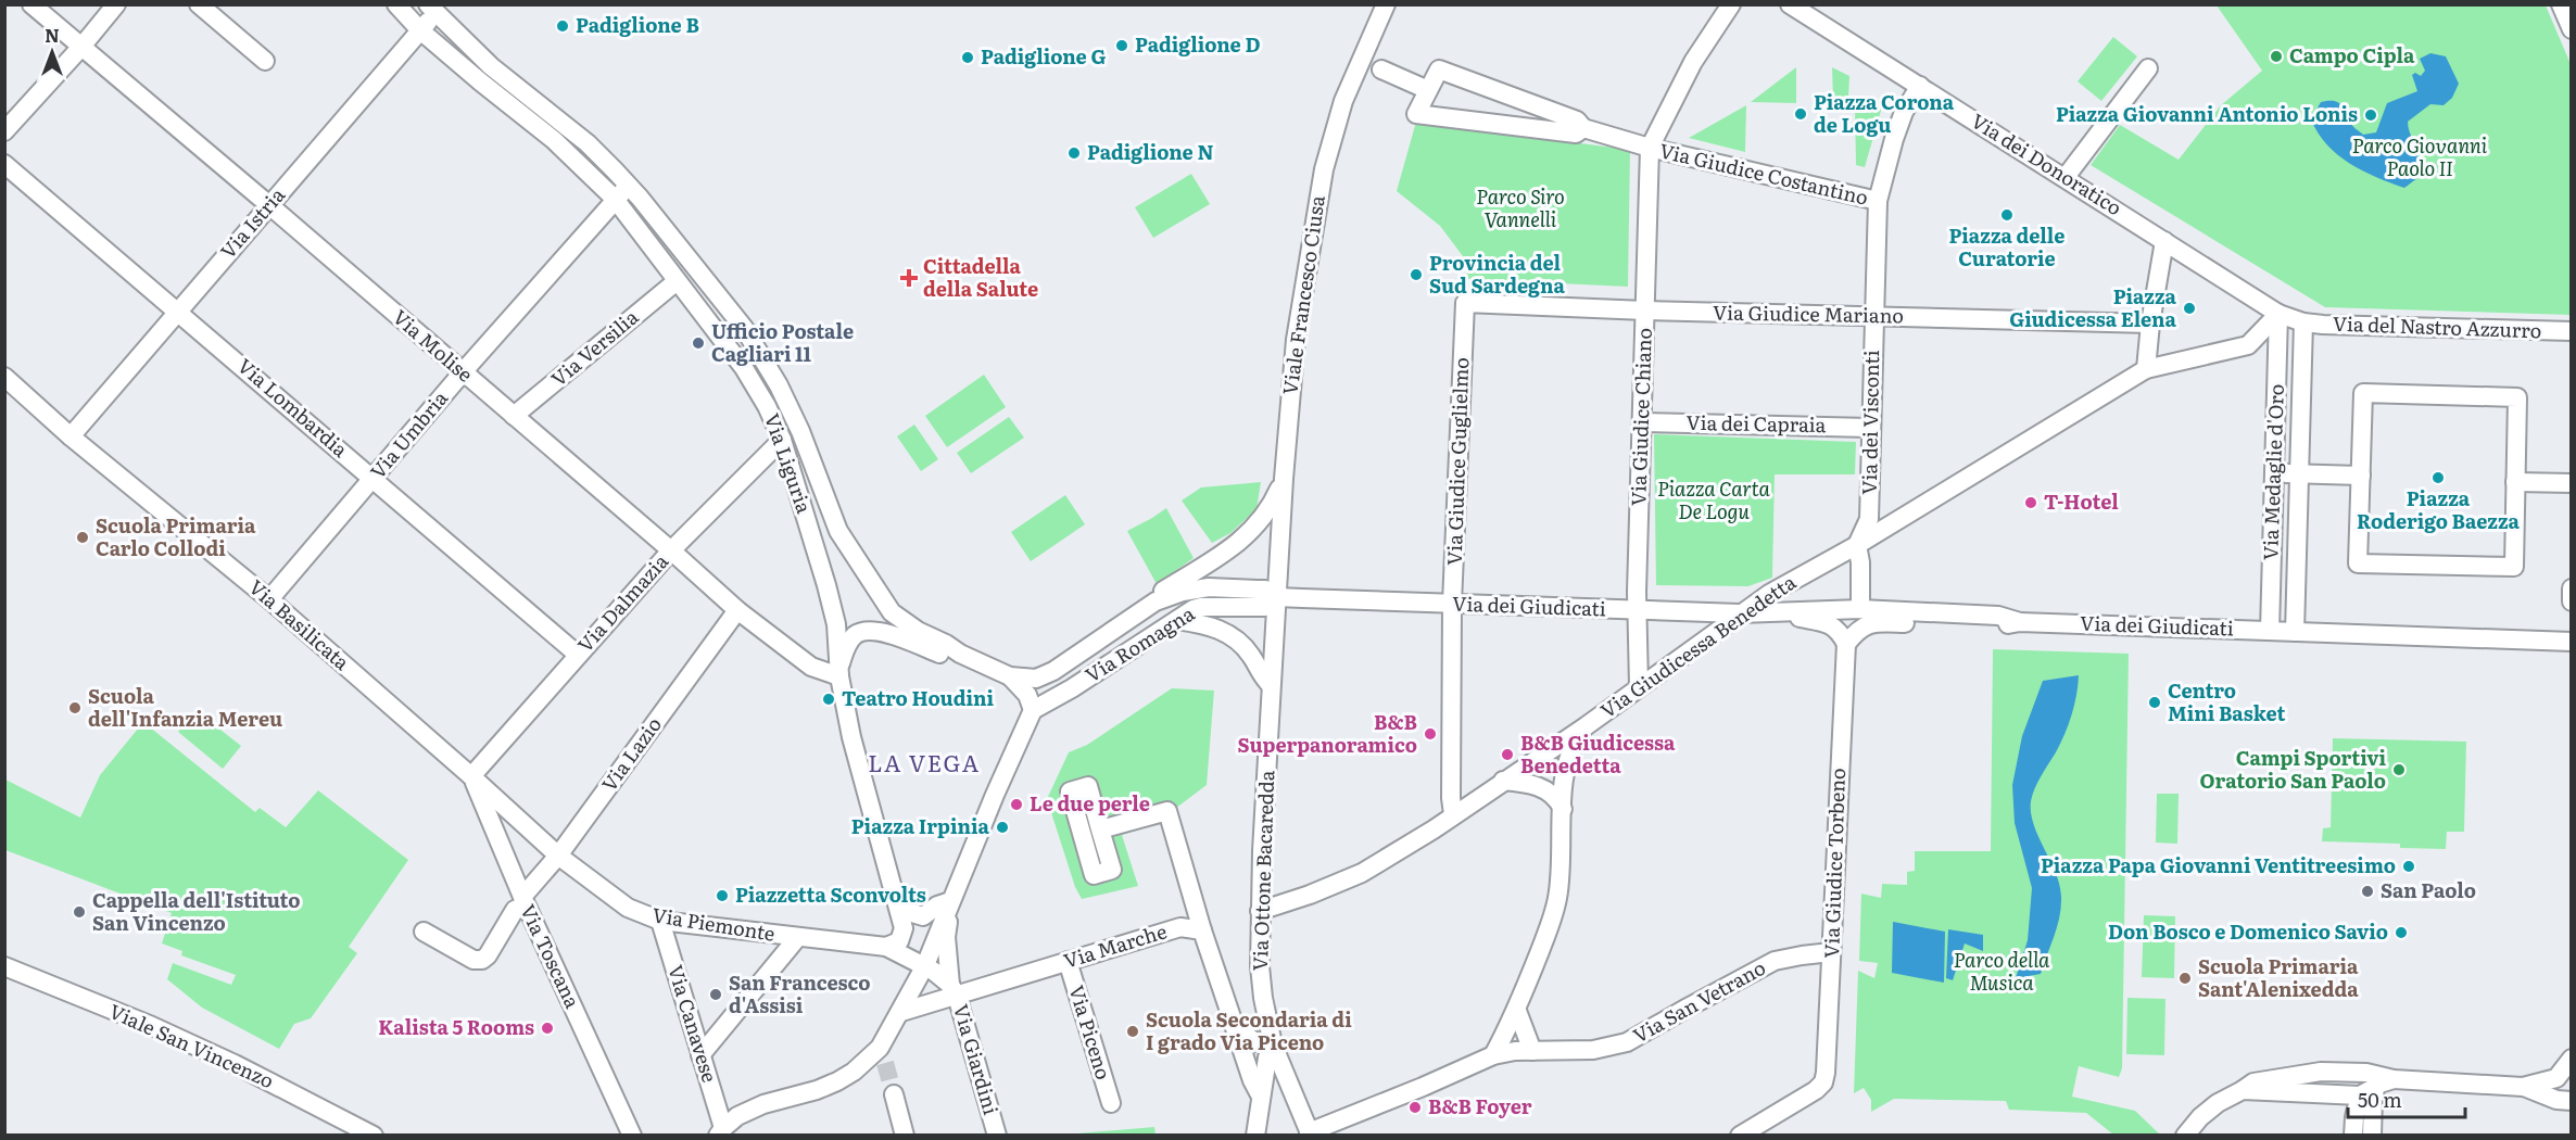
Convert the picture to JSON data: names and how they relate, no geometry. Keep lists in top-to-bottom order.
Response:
{
  "streets": {
    "street": [
      "Via dei Donoratico",
      "Via Giudice Costantino",
      "Via Istria",
      "Viale Francesco Ciusa",
      "Via Giudice Mariano",
      "Via del Nastro Azzurro",
      "Via Molise",
      "Via Versilia",
      "Via Lombardia",
      "Via Giudice Chiano",
      "Via dei Visconti",
      "Via dei Capraia",
      "Via Umbria",
      "Via Giudice Guglielmo",
      "Via Liguria",
      "Via Medaglie d'Oro",
      "Via Dalmazia",
      "Via dei Giudicati",
      "Via Basilicata",
      "Via Romagna",
      "Via Giudicessa Benedetta",
      "Via Lazio",
      "Via Giudice Torbeno",
      "Via Ottone Bacaredda",
      "Via Piemonte",
      "Via Marche",
      "Via Toscana",
      "Via San Vetrano",
      "Via Canavese",
      "Via Piceno",
      "Viale San Vincenzo",
      "Via Giardini"
    ]
  },
  "crossings": [
    ["Via dei Donoratico", "Via del Nastro Azzurro"],
    ["Via dei Donoratico", "Via dei Visconti"],
    ["Via dei Donoratico", "Via Medaglie d'Oro"],
    ["Via Giudice Costantino", "Via Giudice Chiano"],
    ["Via Giudice Costantino", "Via dei Visconti"],
    ["Via Istria", "Via Molise"],
    ["Via Istria", "Via Lombardia"],
    ["Via Istria", "Via Liguria"],
    ["Via Istria", "Via Basilicata"],
    ["Viale Francesco Ciusa", "Via dei Giudicati"],
    ["Viale Francesco Ciusa", "Via Romagna"],
    ["Viale Francesco Ciusa", "Via Ottone Bacaredda"],
    ["Via Giudice Mariano", "Via Giudice Chiano"],
    ["Via Giudice Mariano", "Via dei Visconti"],
    ["Via Giudice Mariano", "Via Giudice Guglielmo"],
    ["Via del Nastro Azzurro", "Via Medaglie d'Oro"],
    ["Via Molise", "Via Versilia"],
    ["Via Molise", "Via Umbria"],
    ["Via Molise", "Via Liguria"],
    ["Via Molise", "Via Dalmazia"],
    ["Via Molise", "Via Lazio"],
    ["Via Versilia", "Via Liguria"],
    ["Via Lombardia", "Via Umbria"],
    ["Via Lombardia", "Via Dalmazia"],
    ["Via Giudice Chiano", "Via dei Capraia"],
    ["Via Giudice Chiano", "Via dei Giudicati"],
    ["Via Giudice Chiano", "Via Giudicessa Benedetta"],
    ["Via dei Visconti", "Via dei Capraia"],
    ["Via dei Visconti", "Via dei Giudicati"],
    ["Via dei Visconti", "Via Giudicessa Benedetta"],
    ["Via Umbria", "Via Liguria"],
    ["Via Umbria", "Via Basilicata"],
    ["Via Giudice Guglielmo", "Via dei Giudicati"],
    ["Via Giudice Guglielmo", "Via Giudicessa Benedetta"],
    ["Via Liguria", "Via Dalmazia"],
    ["Via Liguria", "Via Piemonte"],
    ["Via Medaglie d'Oro", "Via dei Giudicati"],
    ["Via Medaglie d'Oro", "Via Giudicessa Benedetta"],
    ["Via Dalmazia", "Via Basilicata"],
    ["Via Dalmazia", "Via Piemonte"],
    ["Via Dalmazia", "Via Toscana"],
    ["Via dei Giudicati", "Via Romagna"],
    ["Via dei Giudicati", "Via Giudicessa Benedetta"],
    ["Via dei Giudicati", "Via Giudice Torbeno"],
    ["Via dei Giudicati", "Via Ottone Bacaredda"],
    ["Via Basilicata", "Via Piemonte"],
    ["Via Basilicata", "Via Toscana"],
    ["Via Romagna", "Via Ottone Bacaredda"],
    ["Via Giudicessa Benedetta", "Via Ottone Bacaredda"],
    ["Via Lazio", "Via Piemonte"],
    ["Via Lazio", "Via Toscana"],
    ["Via Giudice Torbeno", "Via San Vetrano"],
    ["Via Ottone Bacaredda", "Via San Vetrano"],
    ["Via Piemonte", "Via Marche"],
    ["Via Piemonte", "Via Toscana"],
    ["Via Piemonte", "Via Canavese"],
    ["Via Piemonte", "Via Giardini"],
    ["Via Marche", "Via Piceno"],
    ["Via Marche", "Via Giardini"]
  ],
  "districts": ["LA VEGA"],
  "parks": [
    "Parco Giovanni Paolo II",
    "Parco Siro Vannelli",
    "Piazza Carta De Logu",
    "Parco della Musica"
  ],
  "places": {
    "other": [
      "Padiglione B",
      "Padiglione D",
      "Campo Cipla",
      "Padiglione G",
      "Piazza Corona de Logu",
      "Piazza Giovanni Antonio Lonis",
      "Padiglione N",
      "Piazza delle Curatorie",
      "Provincia del Sud Sardegna",
      "Piazza Giudicessa Elena",
      "Ufficio Postale Cagliari 11",
      "Piazza Roderigo Baezza",
      "T-Hotel",
      "Scuola Primaria Carlo Collodi",
      "Teatro Houdini",
      "Centro Mini Basket",
      "Scuola dell'Infanzia Mereu",
      "B&B Superpanoramico",
      "B&B Giudicessa Benedetta",
      "Campi Sportivi Oratorio San Paolo",
      "Le due perle",
      "Piazza Irpinia",
      "Piazza Papa Giovanni Ventitreesimo",
      "San Paolo",
      "Piazzetta Sconvolts",
      "Cappella dell'Istituto San Vincenzo",
      "Don Bosco e Domenico Savio",
      "Scuola Primaria Sant'Alenixedda",
      "San Francesco d'Assisi",
      "Kalista 5 Rooms",
      "Scuola Secondaria di I grado Via Piceno",
      "B&B Foyer"
    ],
    "health": ["Cittadella della Salute"]
  },
  "scale_bar": "50 m",
  "north": "top"
}
